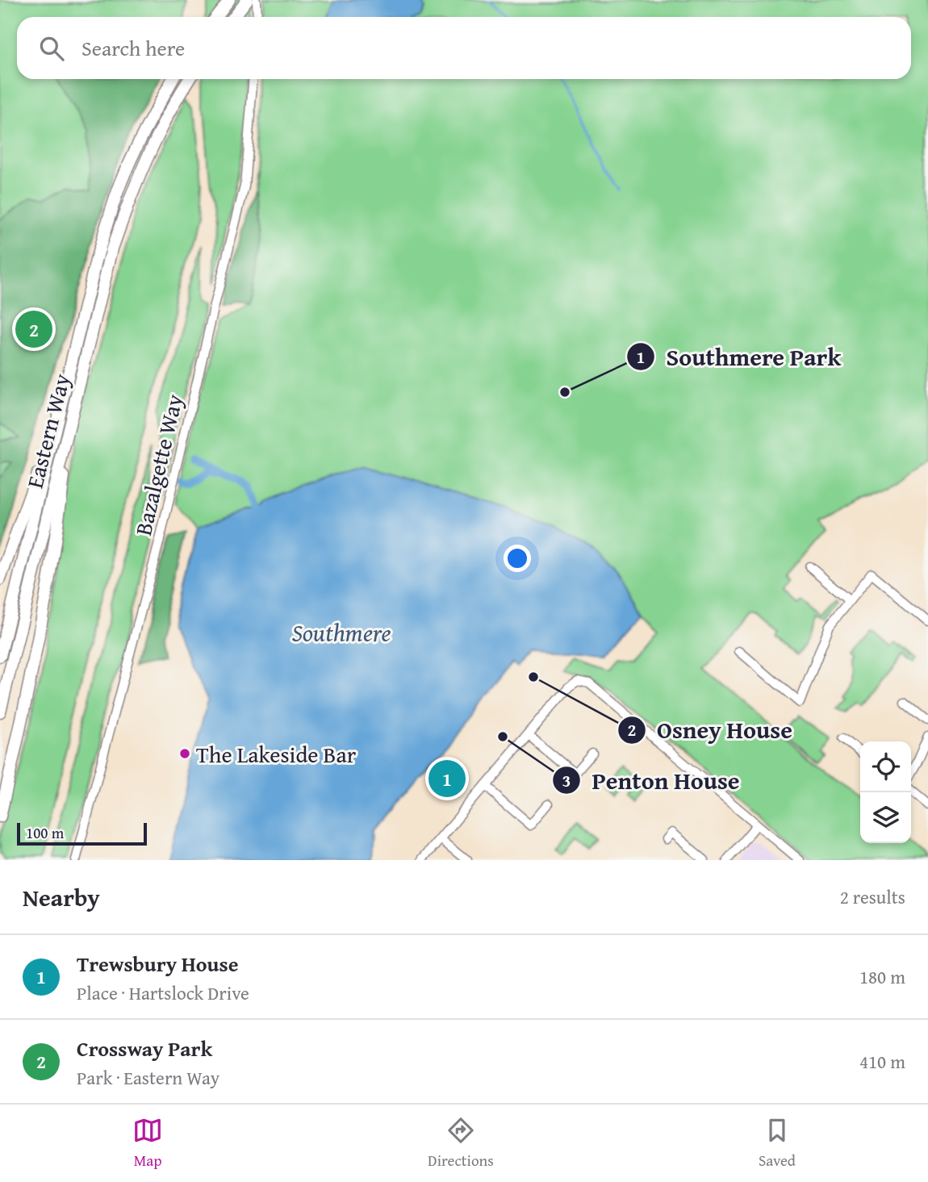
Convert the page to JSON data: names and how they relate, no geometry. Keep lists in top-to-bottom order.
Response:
{
  "streets": {
    "main road": ["Eastern Way"],
    "street": ["Bazalgette Way"]
  },
  "water": ["Southmere"],
  "places": [
    "Southmere Park",
    "Osney House",
    "Penton House",
    "The Lakeside Bar"
  ],
  "scale_bar": "100 m",
  "page": {
    "search": "Search here",
    "pins": ["2", "1"],
    "scale": "100 m",
    "heading": ["Nearby", "2 results"],
    "list": [
      {
        "mark": "1",
        "name": "Trewsbury House",
        "note": "Place · Hartslock Drive",
        "value": "180 m"
      },
      {
        "mark": "2",
        "name": "Crossway Park",
        "note": "Park · Eastern Way",
        "value": "410 m"
      }
    ],
    "nav": ["Map", "Directions", "Saved"]
  }
}
